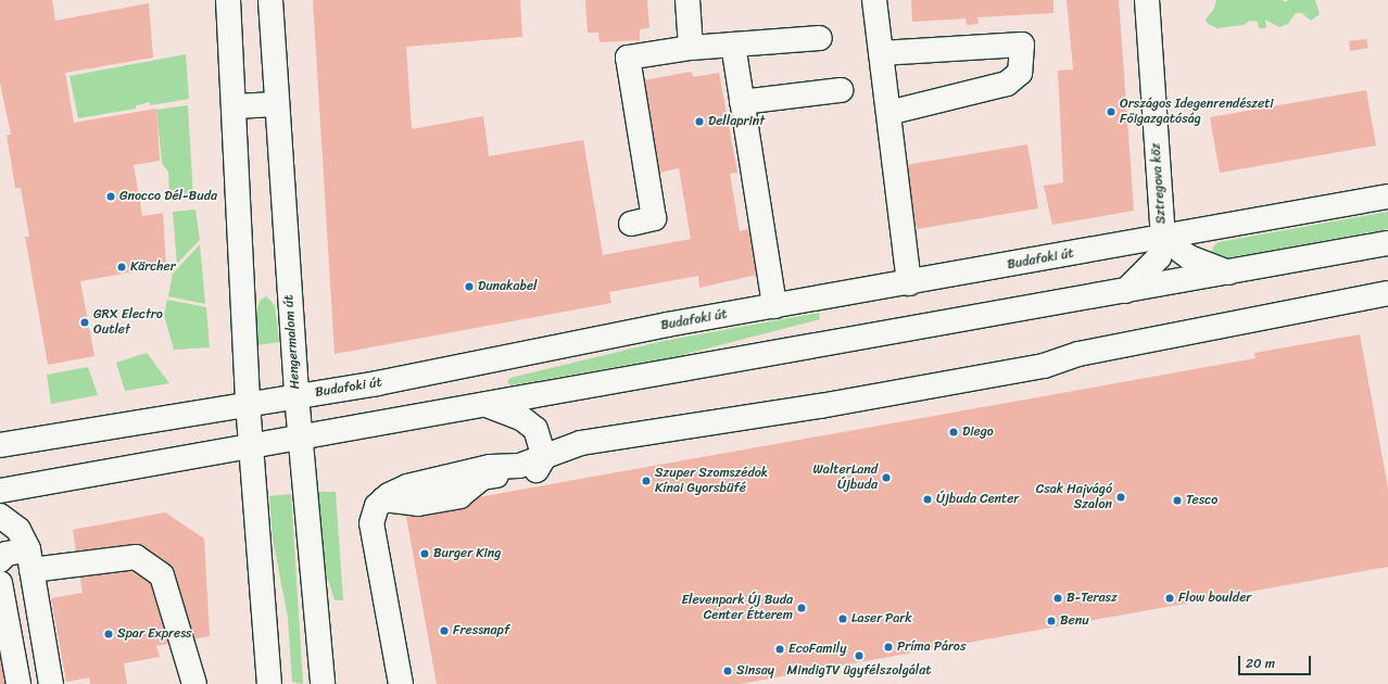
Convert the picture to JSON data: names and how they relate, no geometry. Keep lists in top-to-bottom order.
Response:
{
  "streets": {
    "main road": ["Sztregova köz", "Budafoki út", "Hengermalom út"]
  },
  "crossings": [
    ["Sztregova köz", "Budafoki út"],
    ["Budafoki út", "Hengermalom út"]
  ],
  "places": [
    "Országos Idegenrendészeti Főigazgatóság",
    "Dellaprint",
    "Gnocco Dél-Buda",
    "Kärcher",
    "Dunakabel",
    "GRX Electro Outlet",
    "Diego",
    "WalterLand Újbuda",
    "Szuper Szomszédok Kínai Gyorsbüfé",
    "Csak Hajvágó Szalon",
    "Újbuda Center",
    "Tesco",
    "Burger King",
    "B-Terasz",
    "Flow boulder",
    "Elevenpark Új Buda Center Étterem",
    "Laser Park",
    "Benu",
    "Fressnapf",
    "Spar Express",
    "Príma Páros",
    "EcoFamily",
    "MindigTV ügyfélszolgálat",
    "Sinsay"
  ],
  "scale_bar": "20 m"
}
